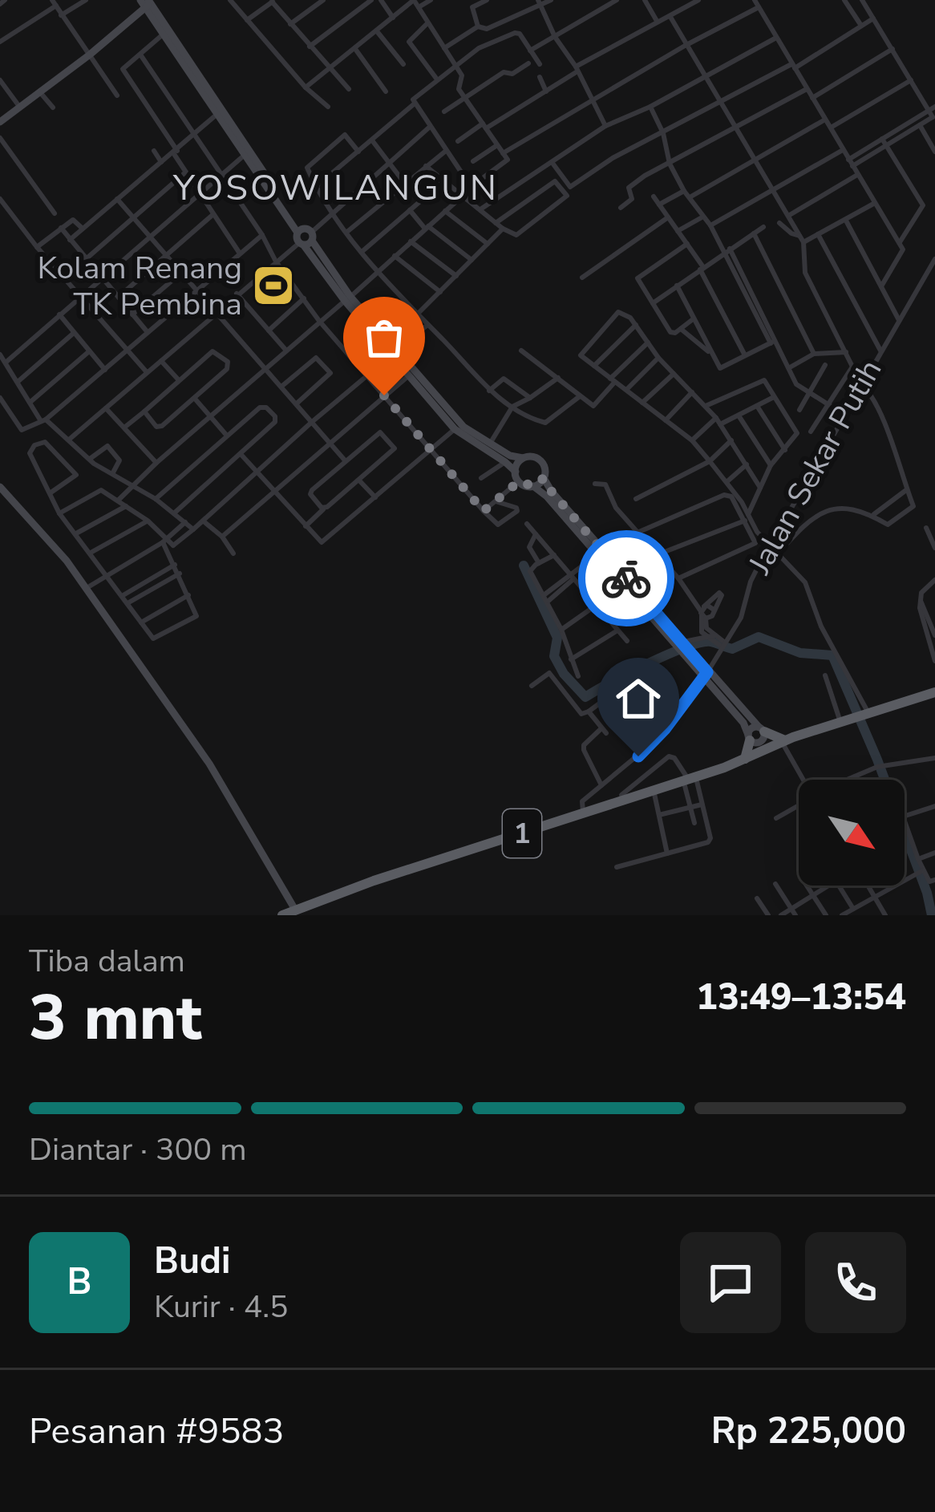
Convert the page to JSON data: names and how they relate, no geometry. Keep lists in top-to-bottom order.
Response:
{
  "streets": {
    "highway": ["1"],
    "street": ["Jalan Sekar Putih"]
  },
  "crossings": [
    ["Jalan Sekar Putih", "1"]
  ],
  "districts": ["YOSOWILANGUN"],
  "places": {
    "sports": ["Kolam Renang TK Pembina"]
  },
  "north": "bottom right",
  "page": {
    "heading": ["3 mnt", "Tiba dalam", "13:49–13:54"],
    "panel": [
      "Budi",
      "Kurir · 4.5",
      "Pesanan #9583",
      "Rp 225,000"
    ],
    "bar": "Diantar · 300 m",
    "round": "B"
  }
}
